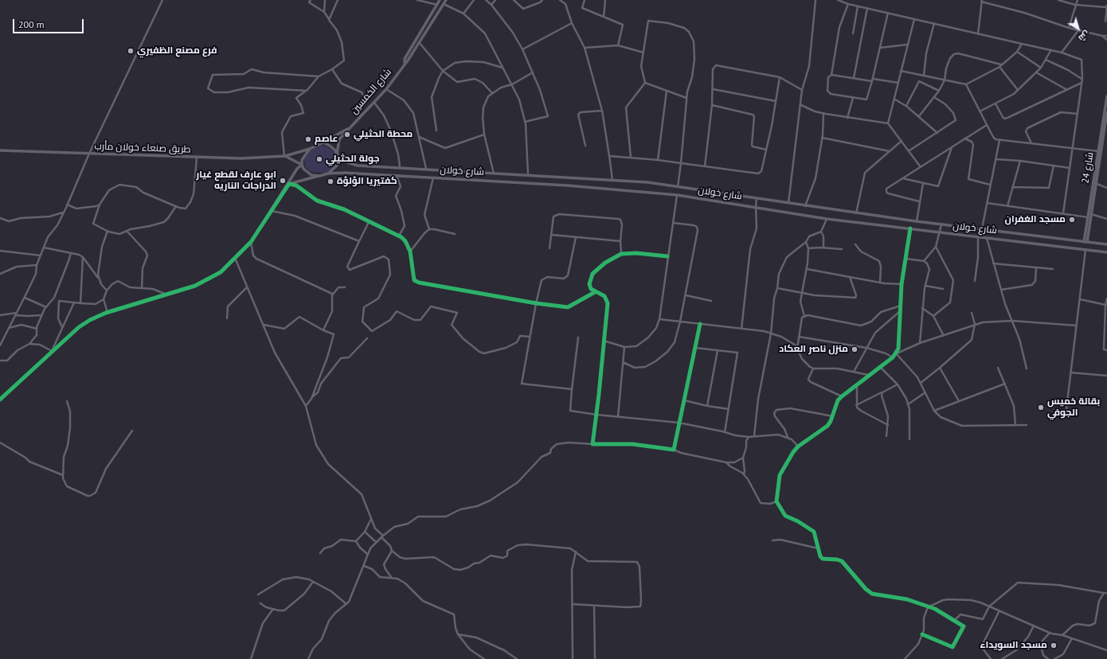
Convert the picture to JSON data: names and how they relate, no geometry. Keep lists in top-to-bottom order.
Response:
{
  "streets": {
    "main road": ["شارع الخمسين", "طريق صنعاء خولان مأرب", "شارع خولان"],
    "street": ["شارع 24"]
  },
  "crossings": [
    ["شارع الخمسين", "طريق صنعاء خولان مأرب"],
    ["شارع الخمسين", "شارع خولان"],
    ["طريق صنعاء خولان مأرب", "شارع خولان"],
    ["شارع 24", "شارع خولان"]
  ],
  "places": [
    "فرع مصنع الظفيري",
    "محطة الحثيلي",
    "عاصم",
    "جولة الحثيلي",
    "ابو عارف لقطع غيار الدراجات الناريه",
    "كفتيريا الؤلؤة",
    "مسجد الغفران",
    "منزل ناصر العكاد",
    "بقالة خميس الجوفي",
    "مسجد السويداء"
  ],
  "scale_bar": "200 m",
  "north": "bottom right"
}
